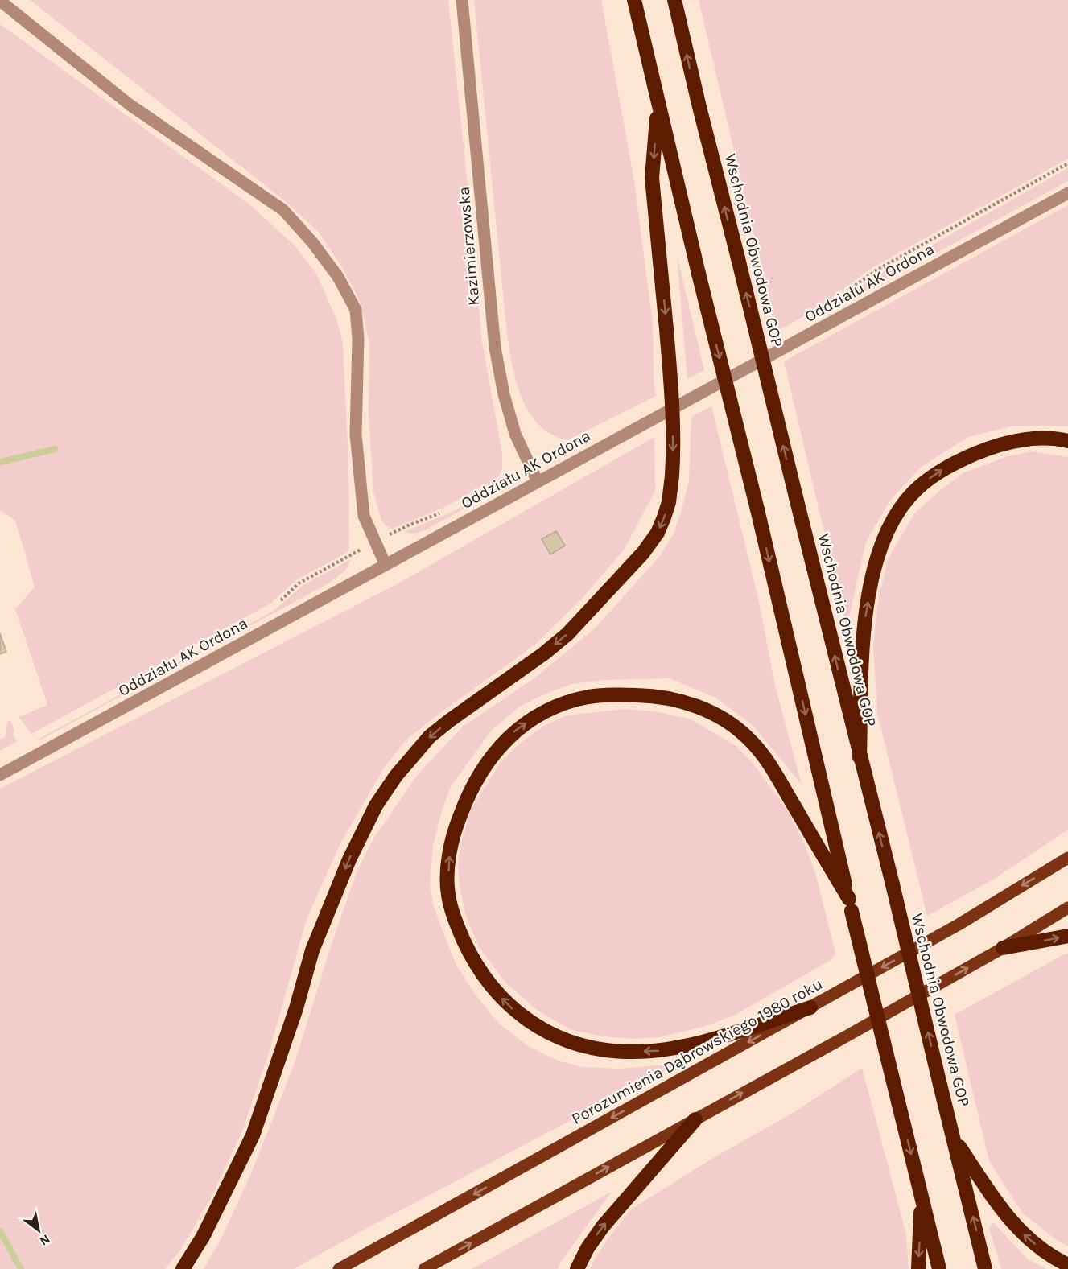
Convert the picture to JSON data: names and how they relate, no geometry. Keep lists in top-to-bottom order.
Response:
{
  "streets": {
    "highway": ["Wschodnia Obwodowa GOP"],
    "main road": ["Porozumienia Dąbrowskiego 1980 roku"],
    "street": ["Kazimierzowska", "Oddziału AK Ordona"]
  },
  "crossings": [
    ["Kazimierzowska", "Oddziału AK Ordona"]
  ],
  "north": "bottom right"
}
